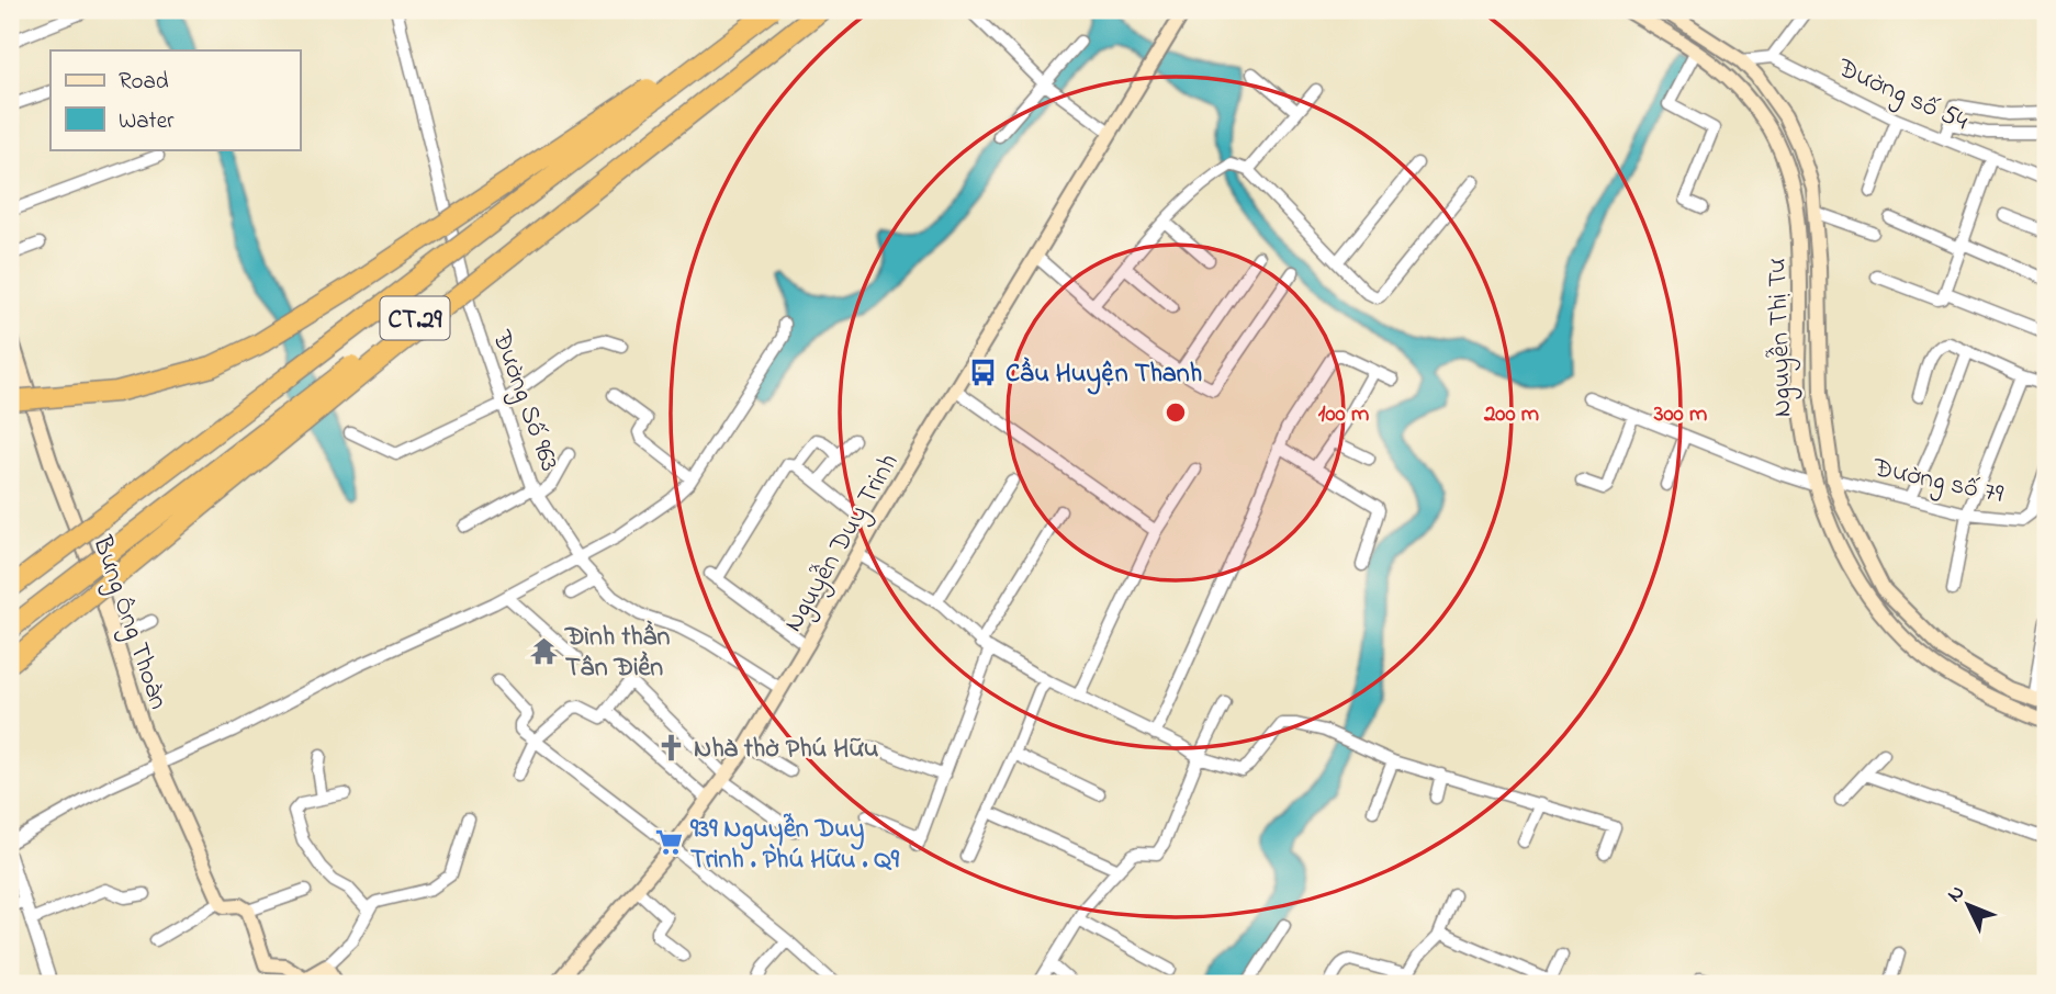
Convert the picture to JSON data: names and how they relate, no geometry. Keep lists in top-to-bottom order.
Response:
{
  "streets": {
    "highway": ["CT.29"],
    "street": [
      "Đường số 54",
      "Nguyễn Thị Tư",
      "Đường Số 963",
      "Đường số 79",
      "Nguyễn Duy Trinh",
      "Bưng Ông Thoàn"
    ]
  },
  "crossings": [
    ["Nguyễn Thị Tư", "Đường số 79"],
    ["Đường Số 963", "Nguyễn Duy Trinh"]
  ],
  "places": {
    "bus stop": ["Cầu Huyện Thanh"],
    "temple": ["Đình thần Tân Điền"],
    "church": ["Nhà thờ Phú Hữu"],
    "supermarket": ["939 Nguyễn Duy Trinh . Phú Hữu . Q9"]
  },
  "legend": ["Road", "Water"],
  "north": "top left",
  "rings": ["100 m", "200 m", "300 m"]
}
